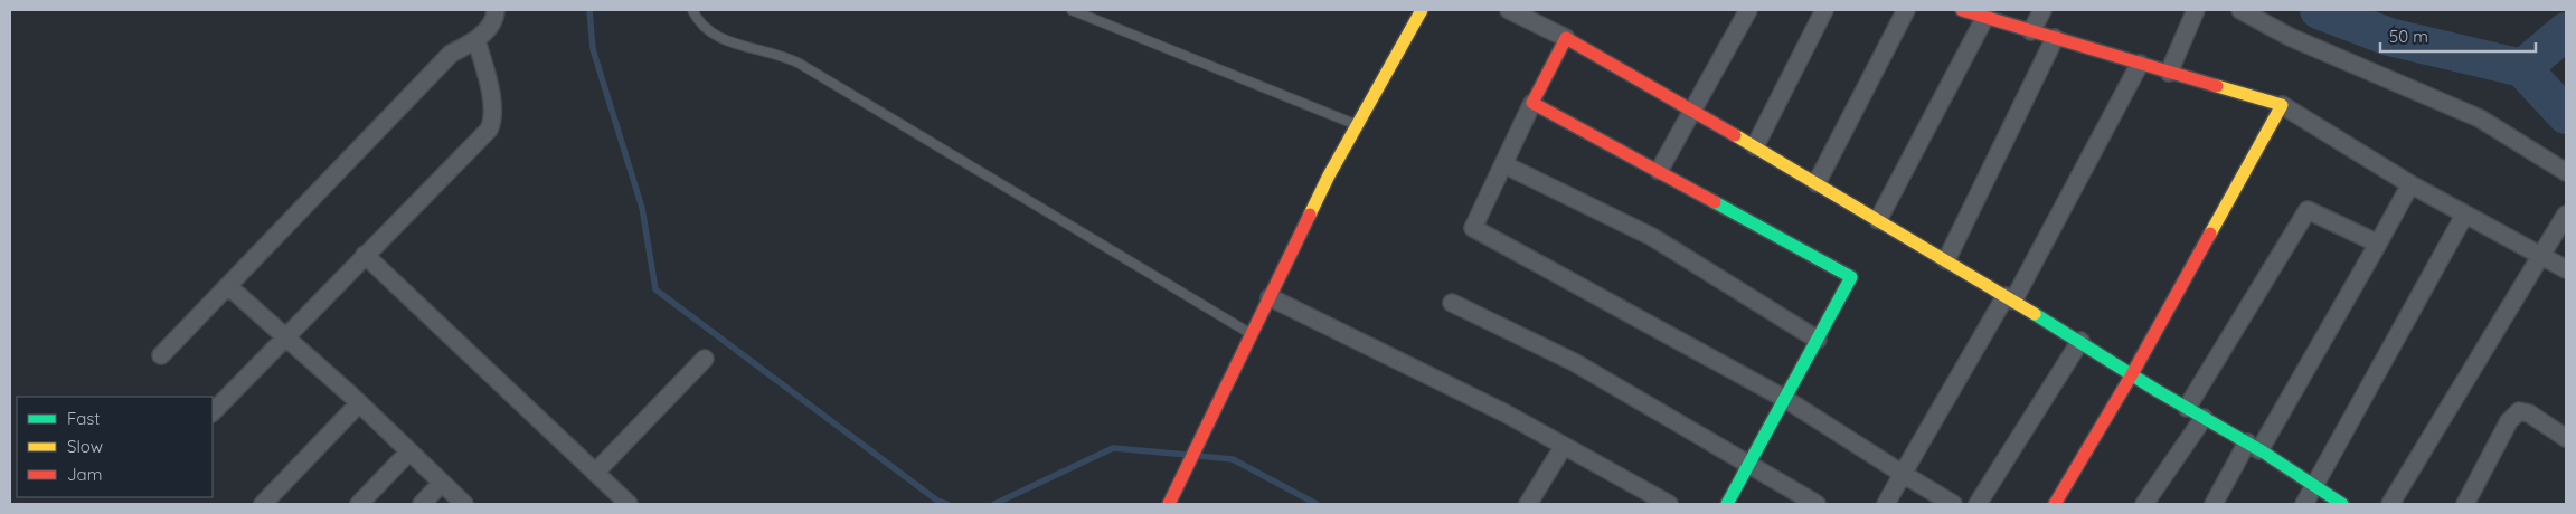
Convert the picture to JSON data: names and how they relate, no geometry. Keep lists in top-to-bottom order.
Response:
{
  "legend": ["Fast", "Slow", "Jam"],
  "scale_bar": "50 m"
}
